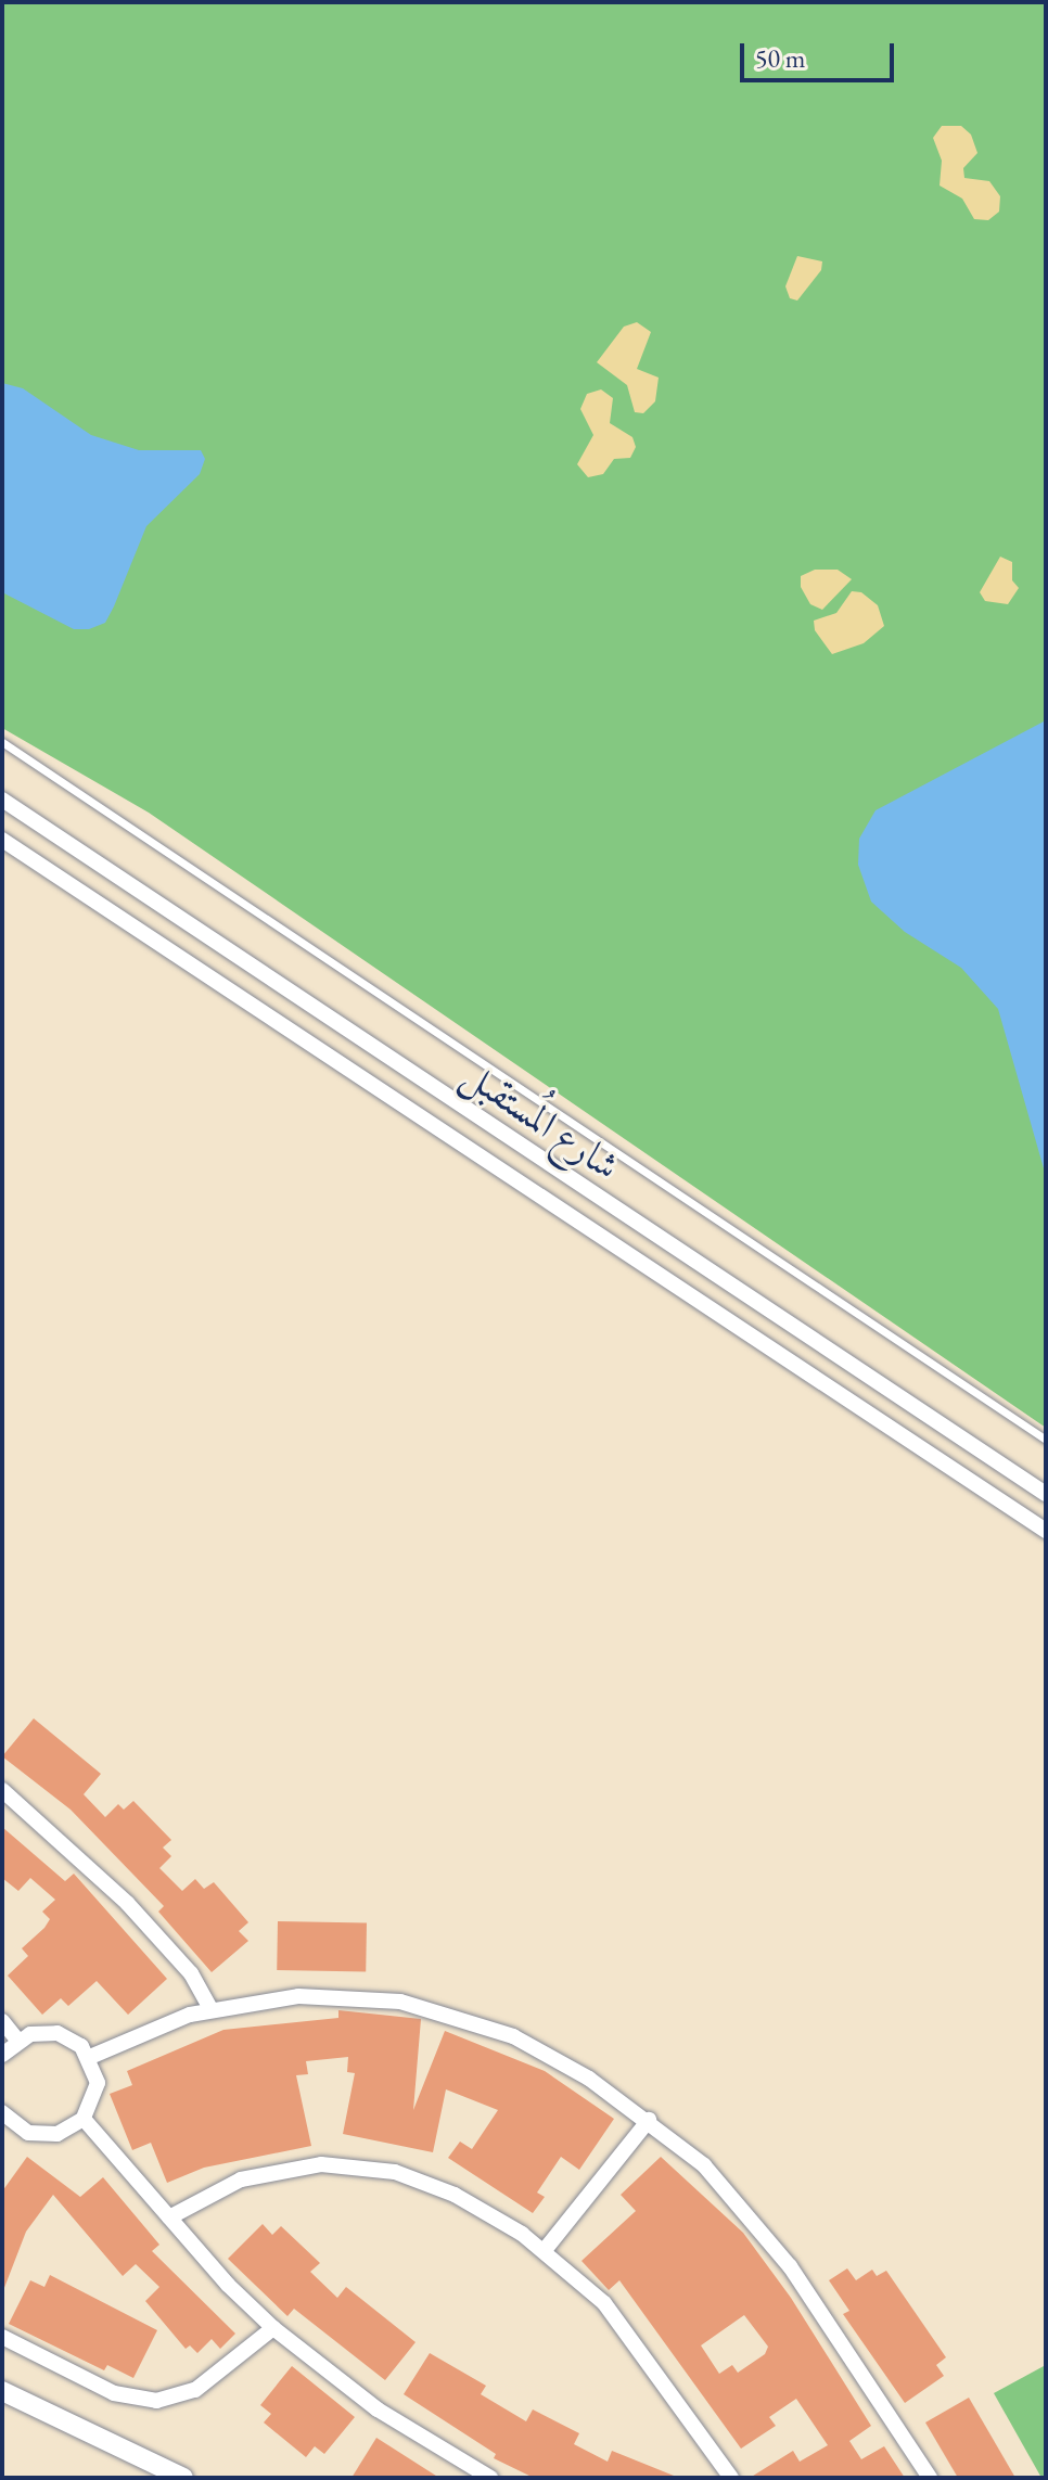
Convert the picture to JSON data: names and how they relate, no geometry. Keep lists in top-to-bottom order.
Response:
{
  "streets": {
    "street": ["شارع المُستقبل"]
  },
  "scale_bar": "50 m"
}
